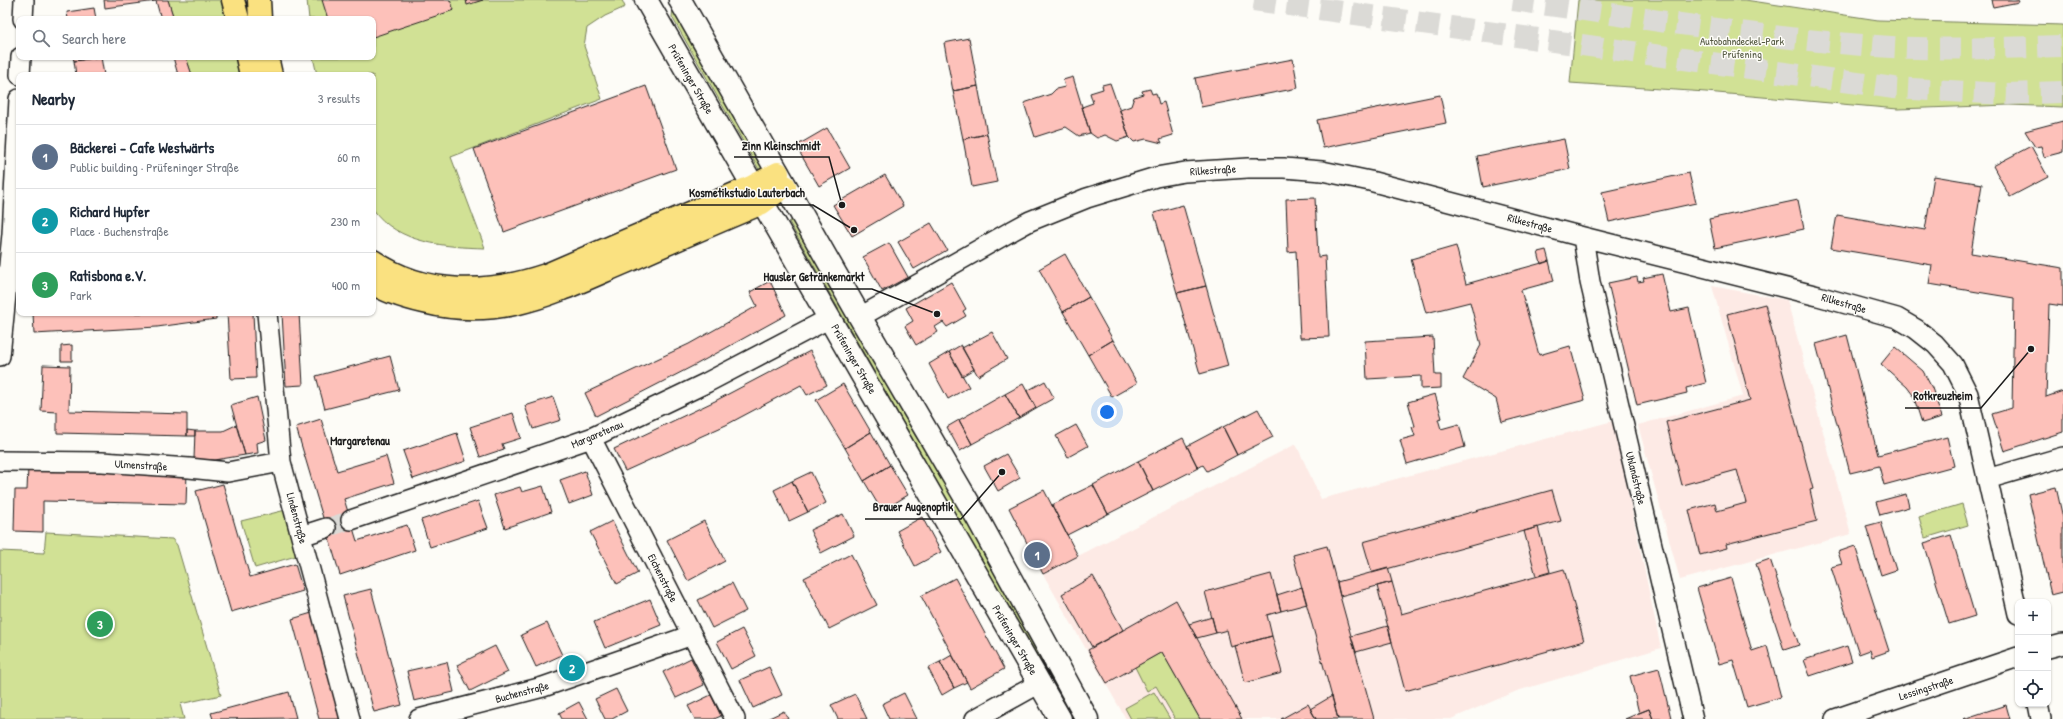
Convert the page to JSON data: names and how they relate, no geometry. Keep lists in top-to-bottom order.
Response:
{
  "streets": {
    "street": [
      "Prüfeninger Straße",
      "Rilkestraße",
      "Margaretenau",
      "Ulmenstraße",
      "Uhlandstraße",
      "Lindenstraße",
      "Eichenstraße",
      "Lessingstraße",
      "Buchenstraße"
    ]
  },
  "crossings": [
    ["Prüfeninger Straße", "Margaretenau"],
    ["Rilkestraße", "Uhlandstraße"],
    ["Margaretenau", "Eichenstraße"],
    ["Ulmenstraße", "Lindenstraße"],
    ["Eichenstraße", "Buchenstraße"]
  ],
  "districts": ["Margaretenau"],
  "parks": ["Autobahndeckel-Park Prüfening"],
  "places": [
    "Zinn Kleinschmidt",
    "Kosmetikstudio Lauterbach",
    "Hausler Getränkemarkt",
    "Rotkreuzheim",
    "Brauer Augenoptik"
  ],
  "page": {
    "search": "Search here",
    "heading": ["Nearby", "3 results"],
    "list": [
      {
        "mark": "1",
        "name": "Bäckerei - Cafe Westwärts",
        "note": "Public building · Prüfeninger Straße",
        "value": "60 m"
      },
      {
        "mark": "2",
        "name": "Richard Hupfer",
        "note": "Place · Buchenstraße",
        "value": "230 m"
      },
      {
        "mark": "3",
        "name": "Ratisbona e.V.",
        "note": "Park",
        "value": "400 m"
      }
    ],
    "pins": ["1", "3", "2"],
    "map_buttons": ["+", "−"]
  }
}
